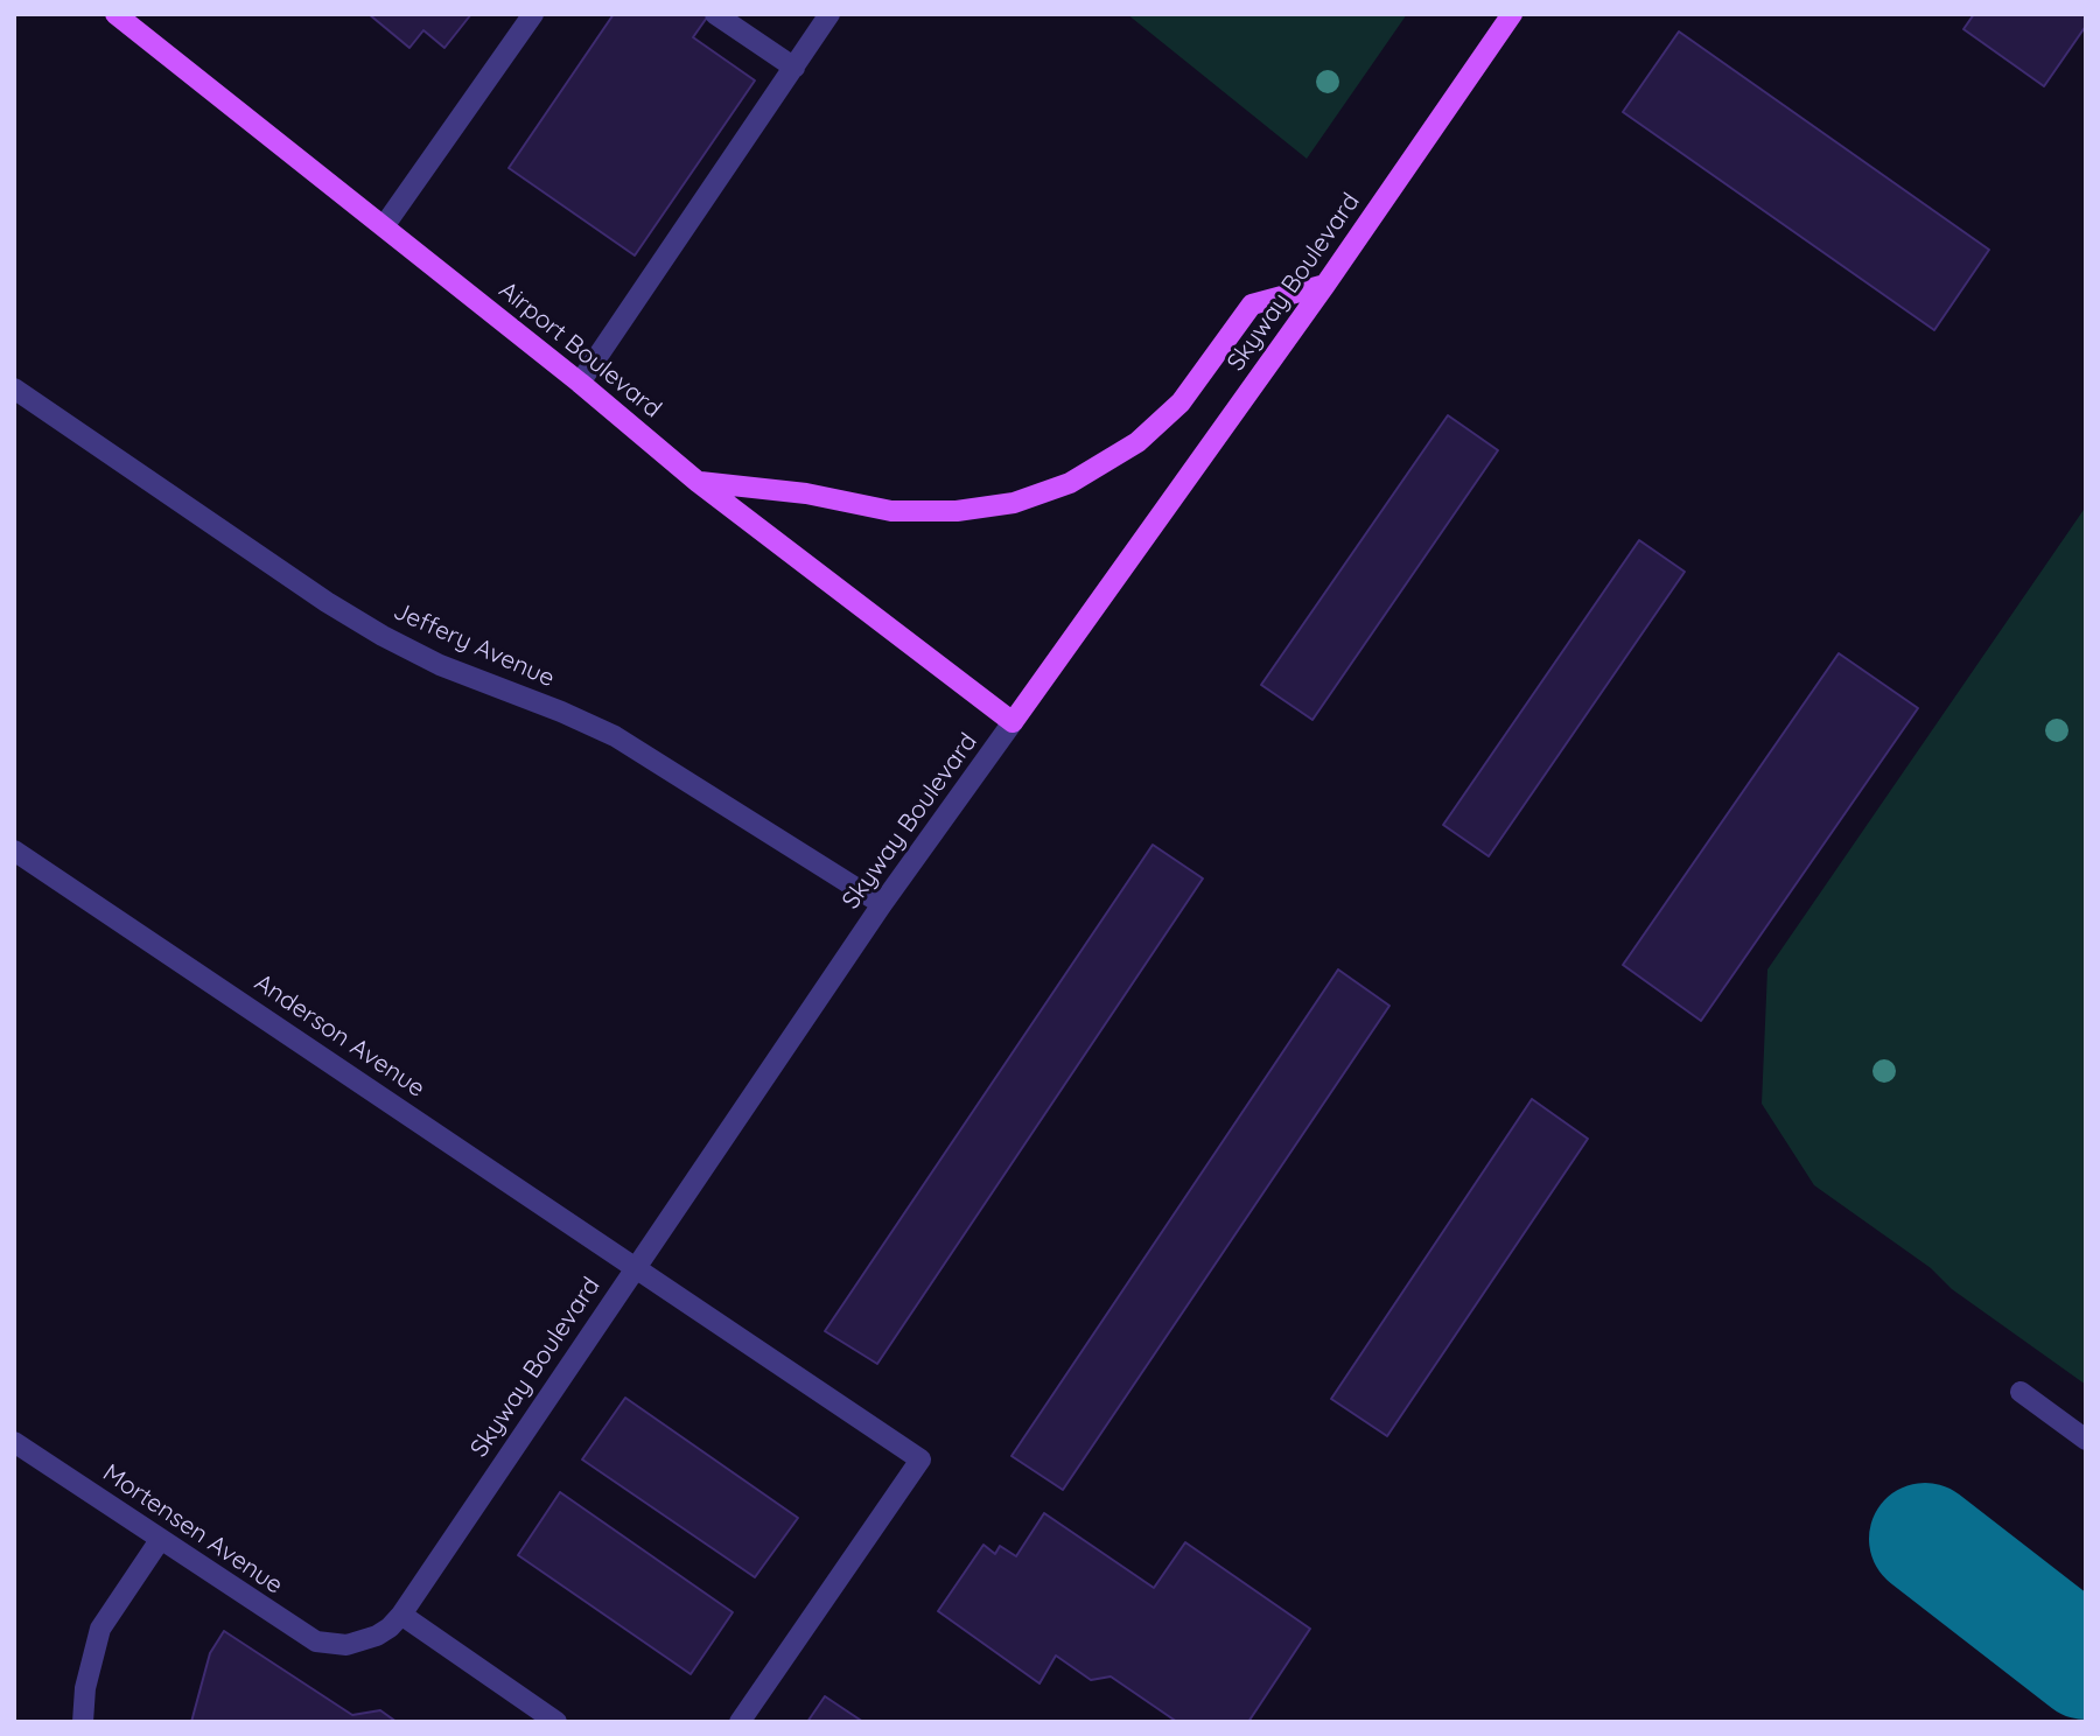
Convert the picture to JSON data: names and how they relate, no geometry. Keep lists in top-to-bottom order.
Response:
{
  "streets": {
    "main road": ["Skyway Boulevard", "Airport Boulevard"],
    "street": ["Jeffery Avenue", "Anderson Avenue", "Mortensen Avenue"]
  },
  "crossings": [
    ["Skyway Boulevard", "Airport Boulevard"],
    ["Skyway Boulevard", "Jeffery Avenue"],
    ["Skyway Boulevard", "Anderson Avenue"],
    ["Skyway Boulevard", "Mortensen Avenue"]
  ]
}
